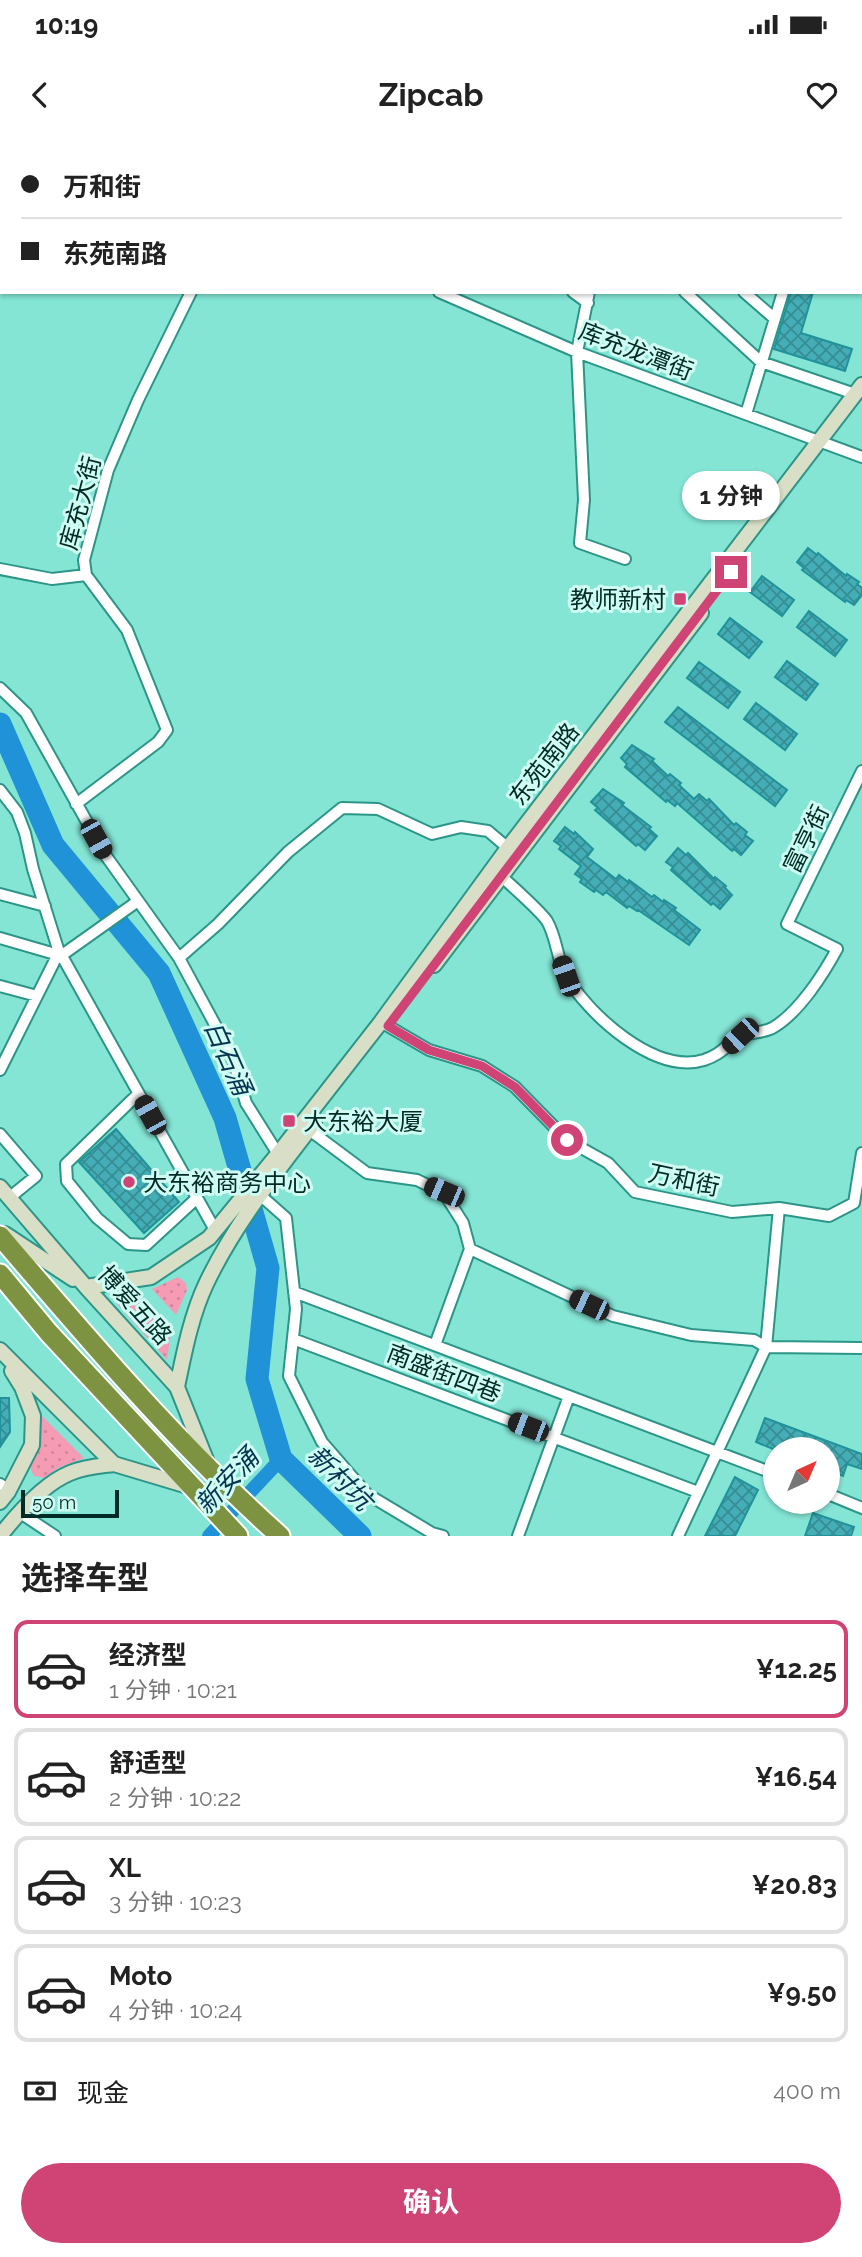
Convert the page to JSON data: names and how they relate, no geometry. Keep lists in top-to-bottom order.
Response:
{
  "streets": {
    "highway": ["博爱五路"],
    "street": [
      "库充龙潭街",
      "库充大街",
      "东苑南路",
      "富亨街",
      "万和街",
      "南盛街四巷"
    ]
  },
  "crossings": [
    ["库充龙潭街", "东苑南路"],
    ["东苑南路", "富亨街"],
    ["东苑南路", "万和街"]
  ],
  "water": ["白石涌", "新村坑", "新安涌"],
  "places": {
    "transit": ["教师新村", "大东裕大厦"],
    "other": ["大东裕商务中心"]
  },
  "scale_bar": "50 m",
  "north": "top right",
  "page": {
    "status": "10:19",
    "header": "Zipcab",
    "banner": ["万和街", "东苑南路"],
    "bubble": "1 分钟",
    "scale": "50 m",
    "heading": "选择车型",
    "list": [
      {
        "name": "经济型",
        "note": "1 分钟 · 10:21",
        "value": "¥12.25"
      },
      {
        "name": "舒适型",
        "note": "2 分钟 · 10:22",
        "value": "¥16.54"
      },
      {
        "name": "XL",
        "note": "3 分钟 · 10:23",
        "value": "¥20.83"
      },
      {
        "name": "Moto",
        "note": "4 分钟 · 10:24",
        "value": "¥9.50"
      }
    ],
    "pay": ["现金", "400 m"],
    "buttons": "确认"
  }
}
